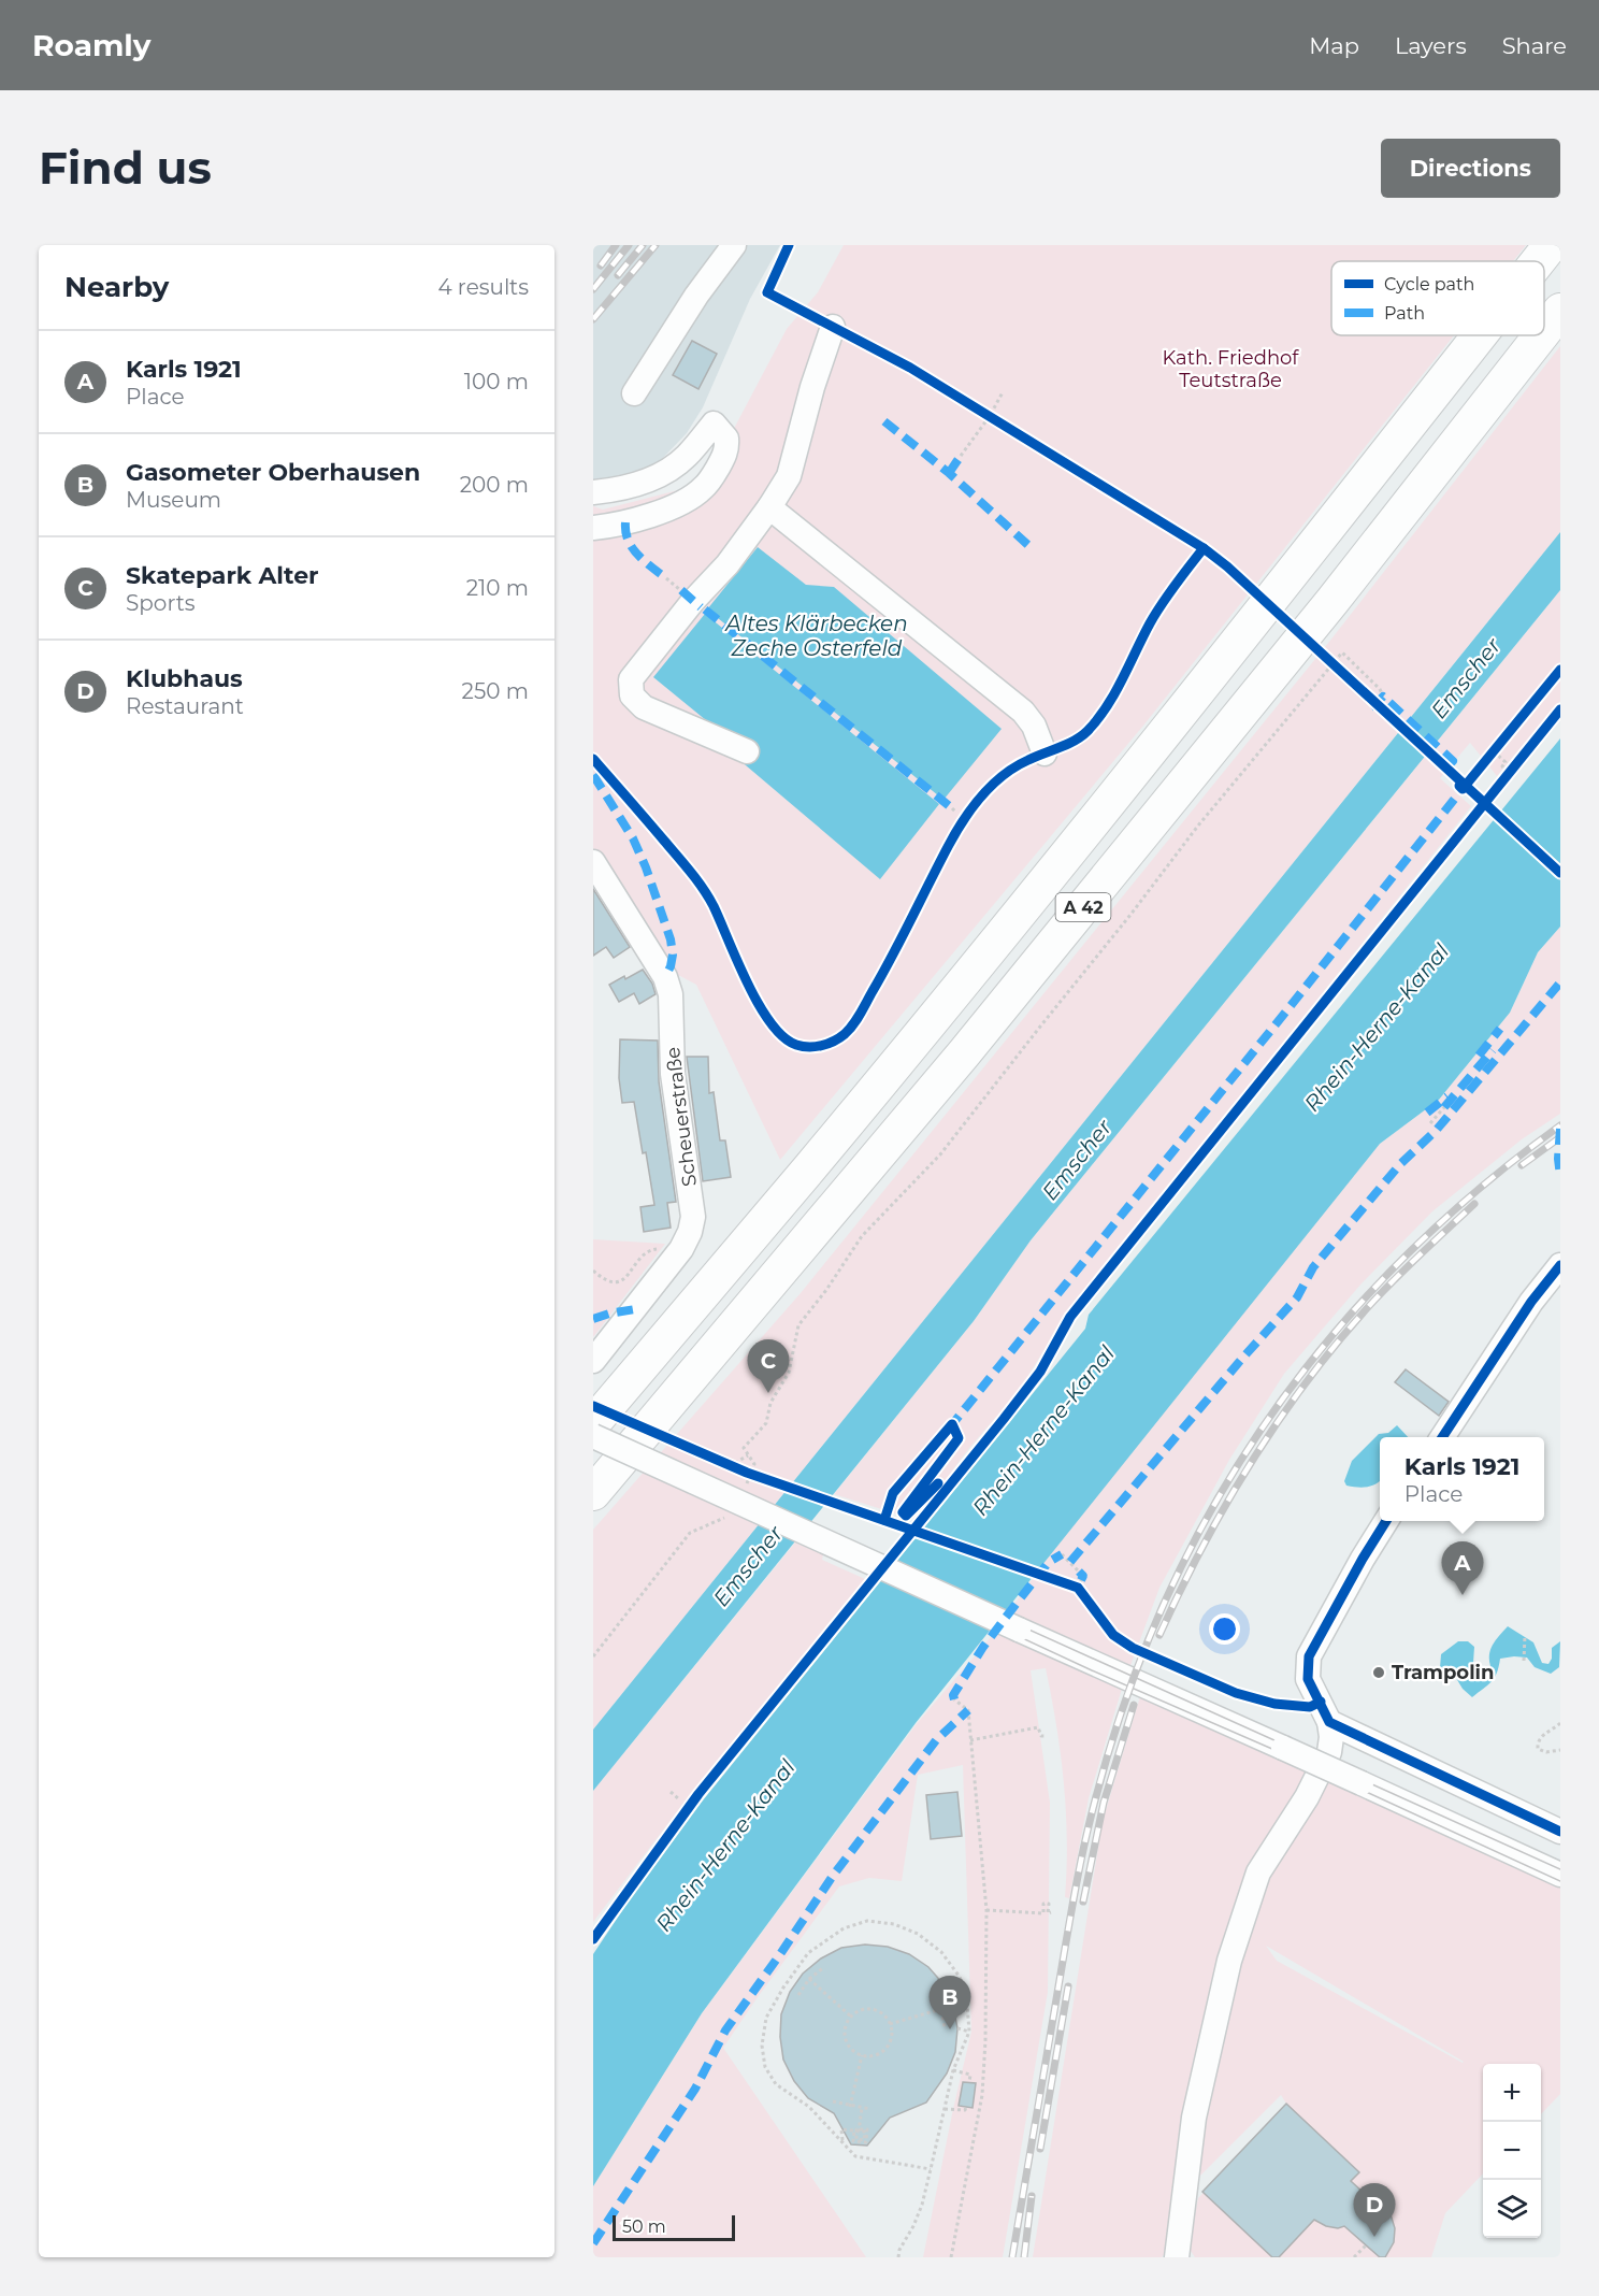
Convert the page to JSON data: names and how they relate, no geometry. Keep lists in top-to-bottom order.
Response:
{
  "streets": {
    "highway": ["A 42"],
    "street": ["Scheuerstraße"]
  },
  "water": ["Altes Klärbecken Zeche Osterfeld", "Emscher", "Rhein-Herne-Kanal"],
  "parks": ["Kath. Friedhof Teutstraße"],
  "places": ["Trampolin"],
  "legend": ["Cycle path", "Path"],
  "scale_bar": "50 m",
  "page": {
    "header": "Roamly",
    "nav": ["Map", "Layers", "Share"],
    "buttons": "Directions",
    "title": "Find us",
    "heading": ["Nearby", "4 results"],
    "list": [
      {
        "mark": "A",
        "name": "Karls 1921",
        "note": "Place",
        "value": "100 m"
      },
      {
        "mark": "B",
        "name": "Gasometer Oberhausen",
        "note": "Museum",
        "value": "200 m"
      },
      {
        "mark": "C",
        "name": "Skatepark Alter",
        "note": "Sports",
        "value": "210 m"
      },
      {
        "mark": "D",
        "name": "Klubhaus",
        "note": "Restaurant",
        "value": "250 m"
      }
    ],
    "pins": [
      "C",
      "A",
      "B",
      "D"
    ],
    "popup": ["Karls 1921", "Place"],
    "map_buttons": ["+", "−"],
    "scale": "50 m"
  }
}
